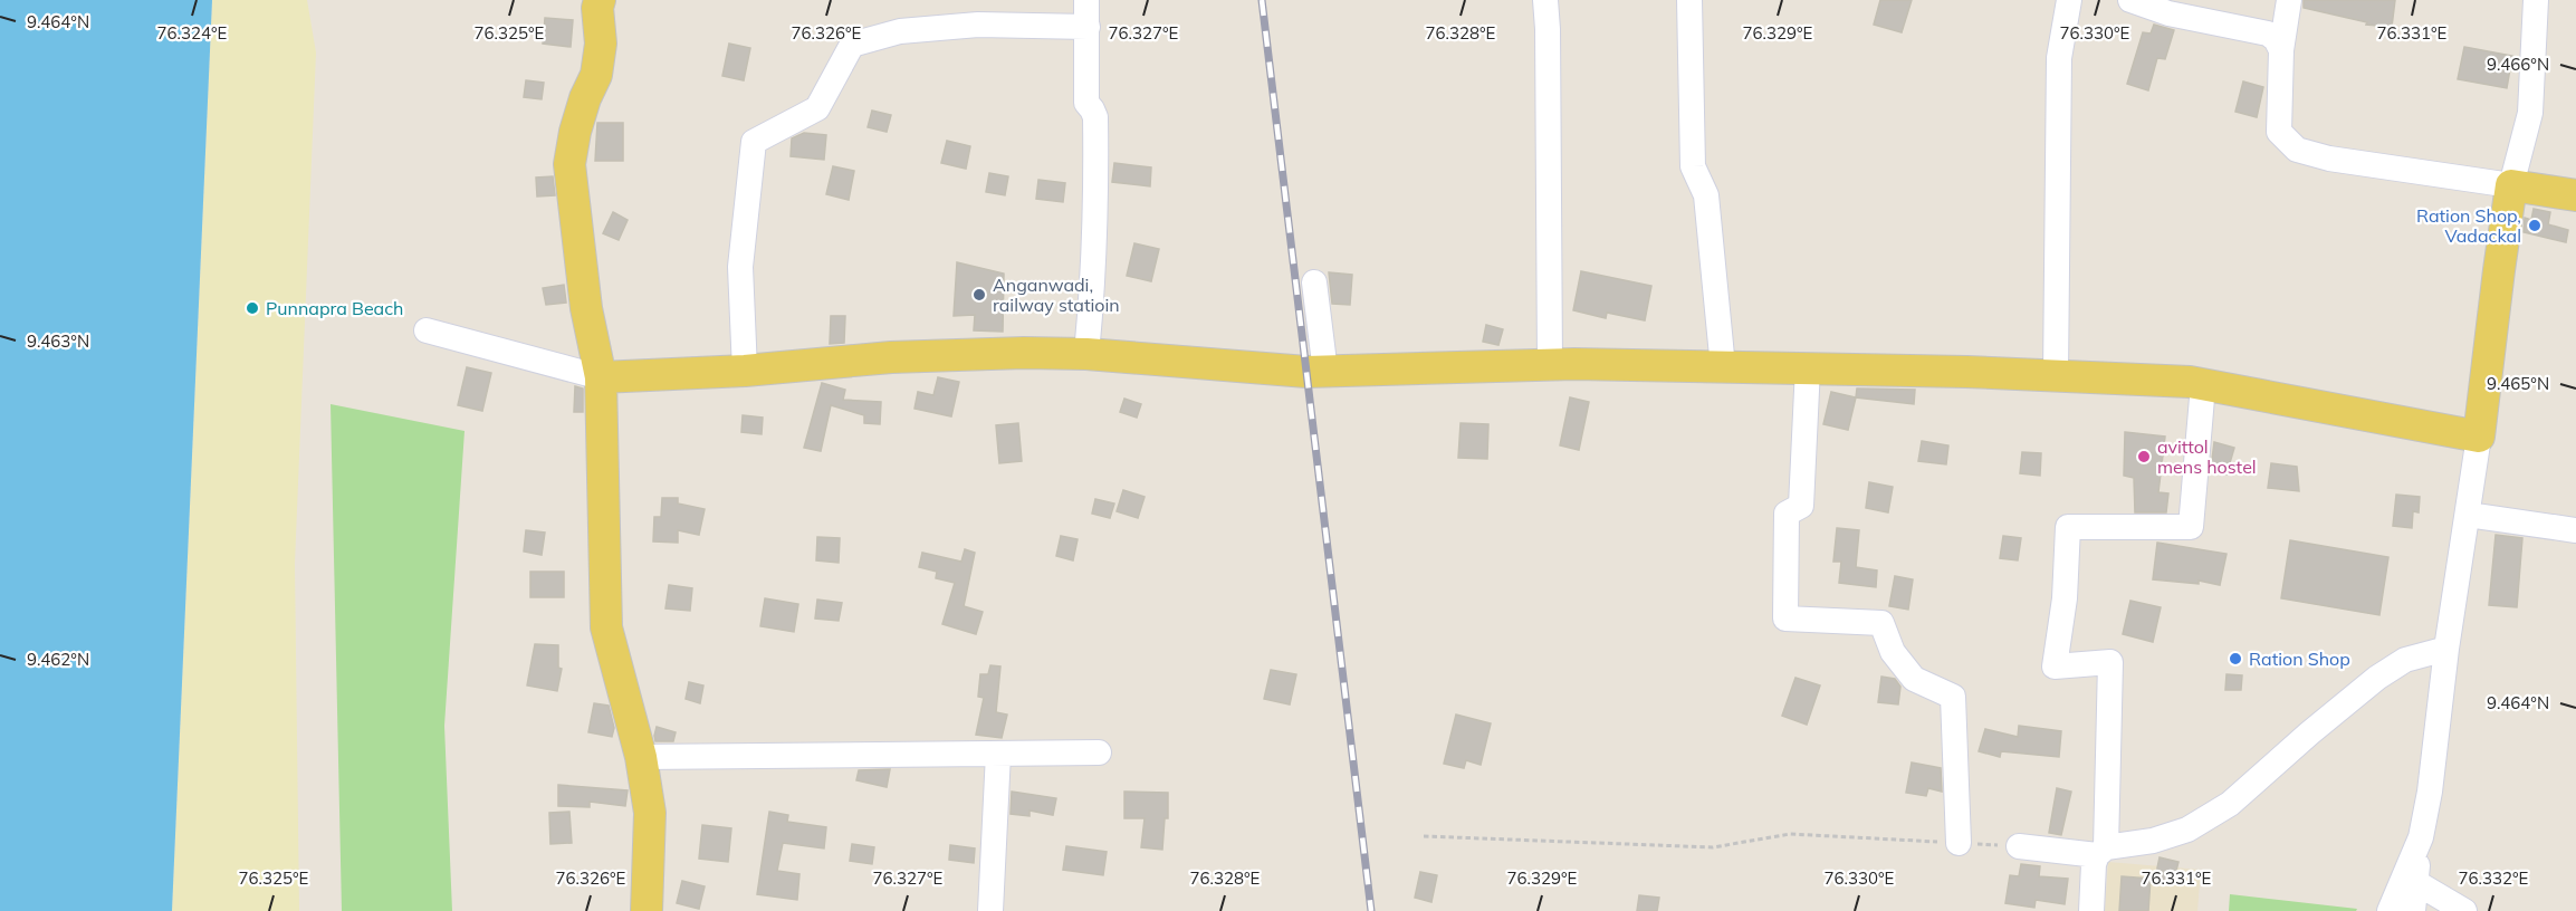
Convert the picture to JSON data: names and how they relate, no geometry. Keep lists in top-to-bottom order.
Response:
{
  "places": [
    "Ration Shop, Vadackal",
    "Anganwadi, railway statioin",
    "Punnapra Beach",
    "avittol mens hostel",
    "Ration Shop"
  ],
  "coordinates": [
    "9.464°N",
    "76.324°E",
    "76.325°E",
    "76.326°E",
    "76.327°E",
    "76.328°E",
    "76.329°E",
    "76.330°E",
    "76.331°E",
    "9.466°N",
    "9.463°N",
    "9.465°N",
    "9.462°N",
    "76.332°E"
  ]
}
